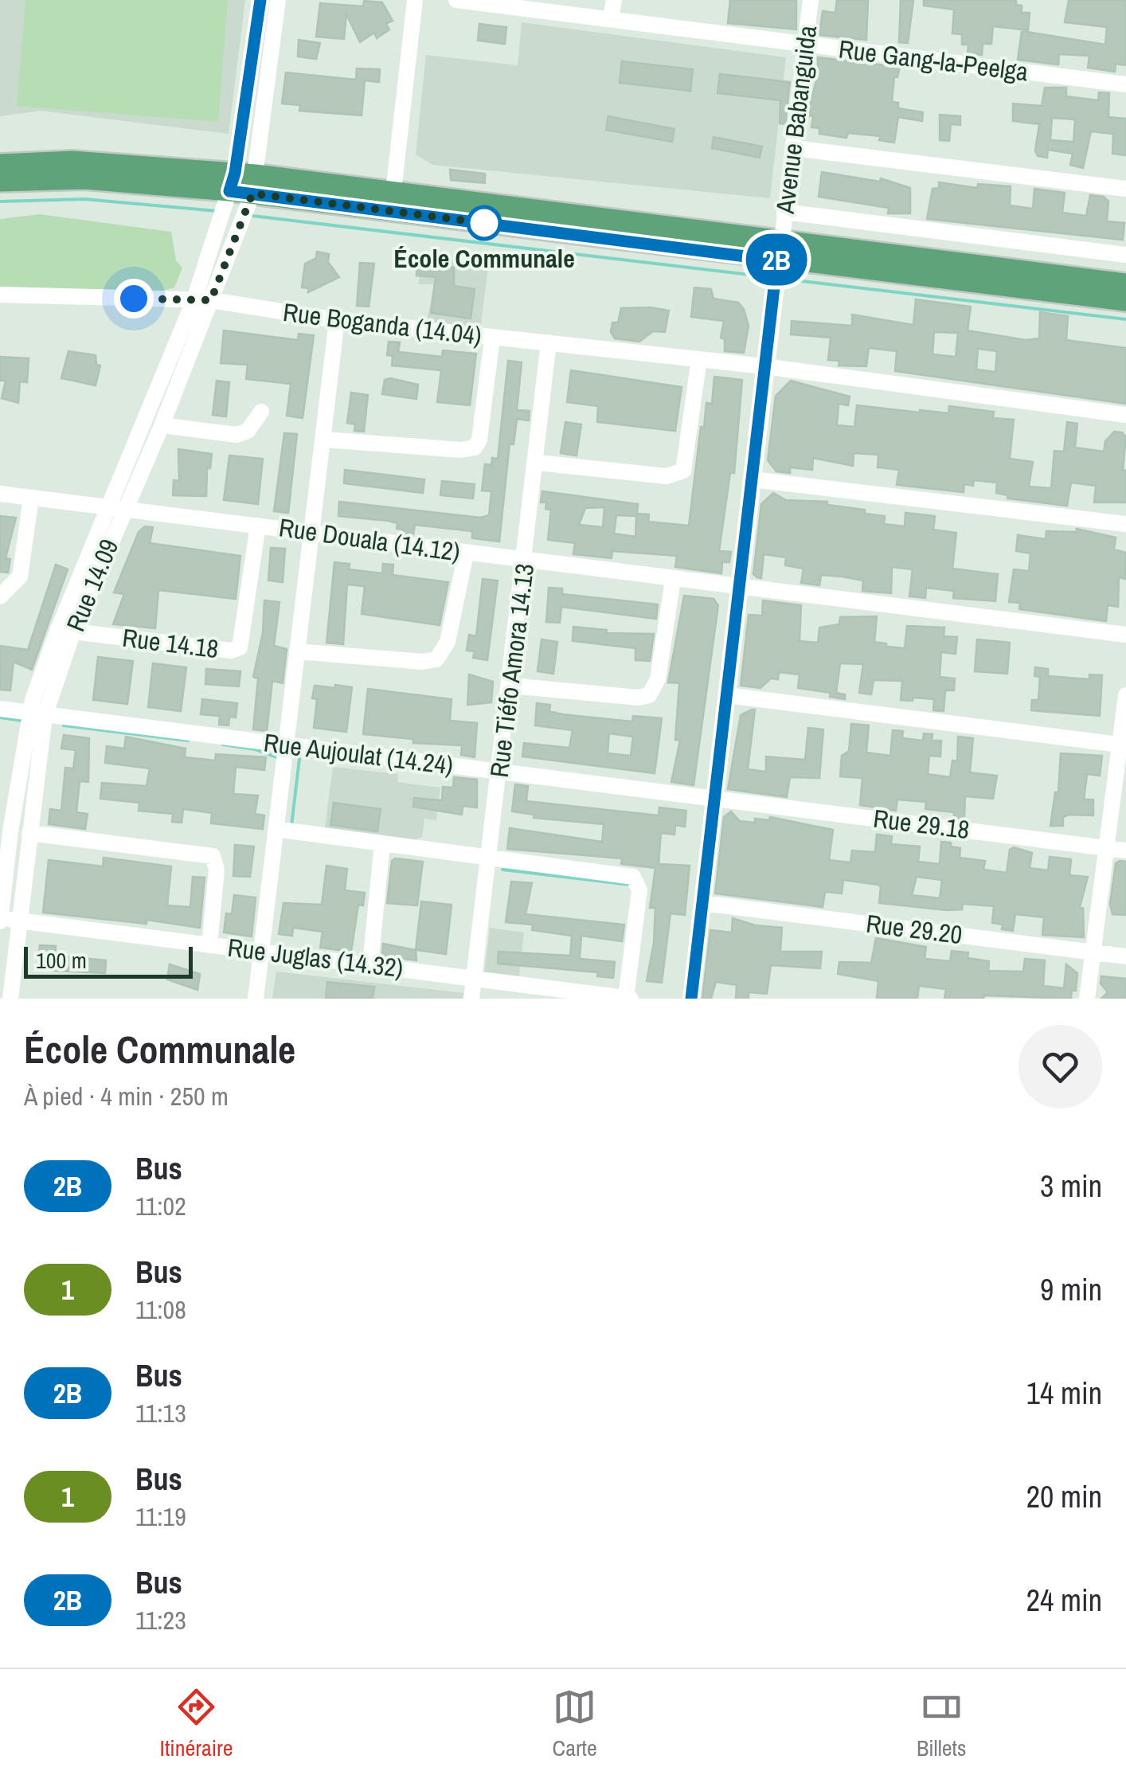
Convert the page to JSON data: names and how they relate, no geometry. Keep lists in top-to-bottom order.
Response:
{
  "streets": {
    "street": [
      "Rue Gang-la-Peelga",
      "Avenue Babanguida",
      "Rue Boganda (14.04)",
      "Rue Douala (14.12)",
      "Rue 14.09",
      "Rue 14.18",
      "Rue Tiéfo Amora 14.13",
      "Rue Aujoulat (14.24)",
      "Rue 29.18",
      "Rue 29.20",
      "Rue Juglas (14.32)"
    ]
  },
  "crossings": [
    ["Rue Gang-la-Peelga", "Avenue Babanguida"],
    ["Avenue Babanguida", "Rue Boganda (14.04)"],
    ["Avenue Babanguida", "Rue Douala (14.12)"],
    ["Avenue Babanguida", "Rue Aujoulat (14.24)"],
    ["Avenue Babanguida", "Rue 29.18"],
    ["Avenue Babanguida", "Rue 29.20"],
    ["Rue Boganda (14.04)", "Rue 14.09"],
    ["Rue Boganda (14.04)", "Rue Tiéfo Amora 14.13"],
    ["Rue Douala (14.12)", "Rue 14.09"],
    ["Rue Douala (14.12)", "Rue 14.18"],
    ["Rue Douala (14.12)", "Rue Tiéfo Amora 14.13"],
    ["Rue 14.09", "Rue 14.18"],
    ["Rue 14.09", "Rue Aujoulat (14.24)"],
    ["Rue 14.09", "Rue Juglas (14.32)"],
    ["Rue Tiéfo Amora 14.13", "Rue Aujoulat (14.24)"],
    ["Rue Tiéfo Amora 14.13", "Rue Juglas (14.32)"],
    ["Rue Aujoulat (14.24)", "Rue 29.18"]
  ],
  "places": ["École Communale"],
  "lines": ["bus line 2B"],
  "scale_bar": "100 m",
  "page": {
    "on_map": "2B",
    "scale": "100 m",
    "heading": ["École Communale", "À pied · 4 min · 250 m"],
    "list": [
      {
        "mark": "2B",
        "name": "Bus",
        "note": "11:02",
        "value": "3 min"
      },
      {
        "mark": "1",
        "name": "Bus",
        "note": "11:08",
        "value": "9 min"
      },
      {
        "mark": "2B",
        "name": "Bus",
        "note": "11:13",
        "value": "14 min"
      },
      {
        "mark": "1",
        "name": "Bus",
        "note": "11:19",
        "value": "20 min"
      },
      {
        "mark": "2B",
        "name": "Bus",
        "note": "11:23",
        "value": "24 min"
      }
    ],
    "tabs": ["Itinéraire", "Carte", "Billets"]
  }
}
